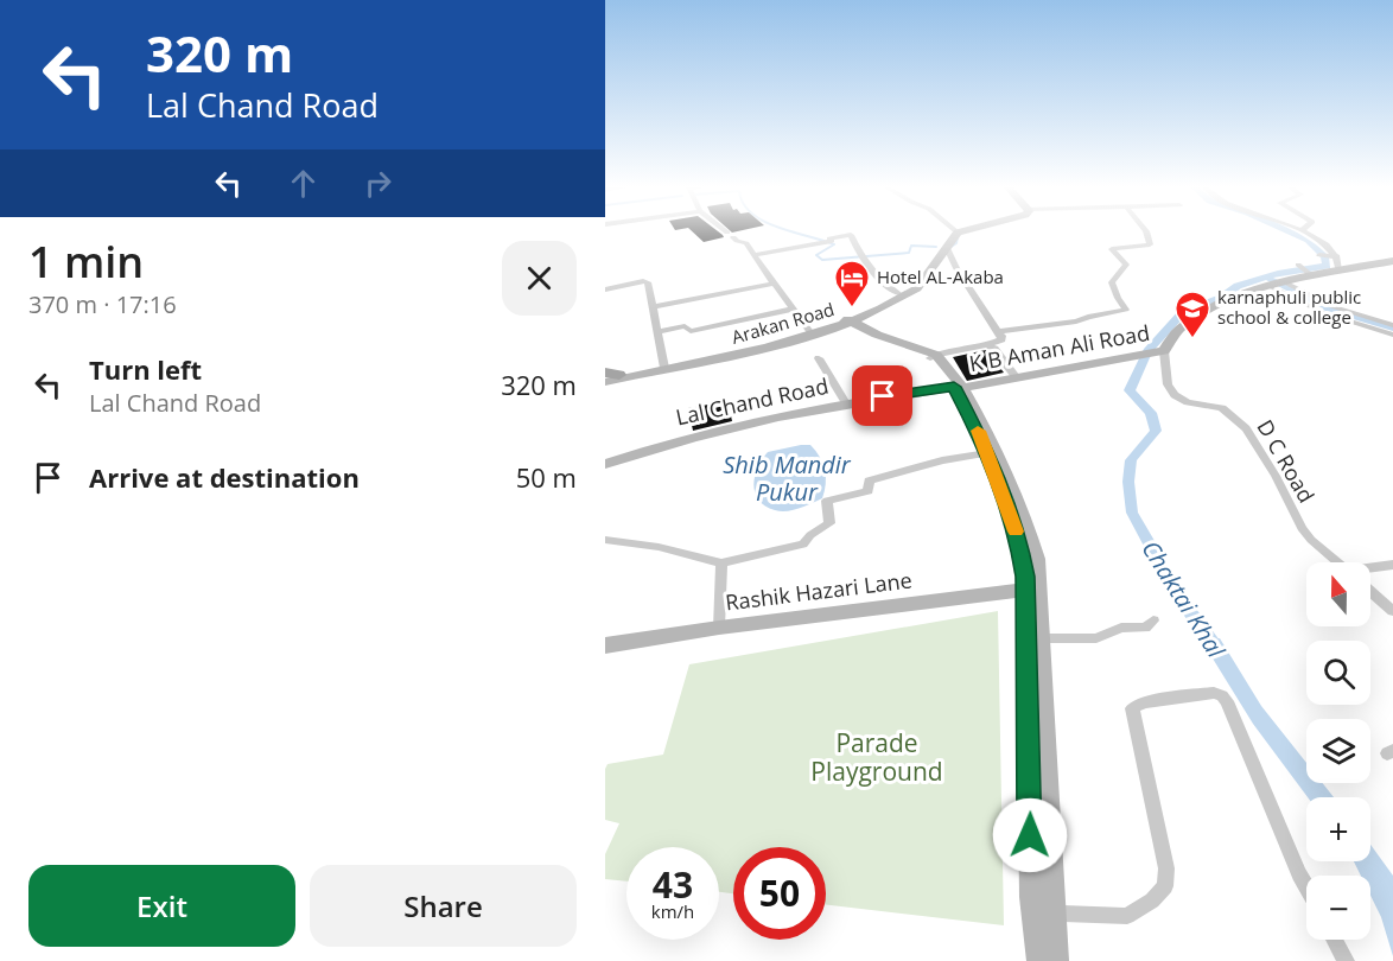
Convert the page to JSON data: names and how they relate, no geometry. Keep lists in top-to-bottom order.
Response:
{
  "streets": {
    "main road": [
      "Arakan Road",
      "K B Aman Ali Road",
      "Lal Chand Road",
      "Rashik Hazari Lane"
    ],
    "street": ["D C Road"]
  },
  "crossings": [
    ["K B Aman Ali Road", "Lal Chand Road"],
    ["K B Aman Ali Road", "D C Road"]
  ],
  "water": ["Shib Mandir Pukur", "Chaktai Khal"],
  "parks": ["Parade Playground"],
  "places": {
    "hotel": ["Hotel AL-Akaba"],
    "school or university": ["karnaphuli public school & college"]
  },
  "north": "top",
  "page": {
    "turn": ["320 m", "Lal Chand Road"],
    "heading": ["1 min", "370 m · 17:16"],
    "list": [
      {
        "name": "Turn left",
        "note": "Lal Chand Road",
        "value": "320 m"
      },
      {
        "name": "Arrive at destination",
        "value": "50 m"
      }
    ],
    "map_buttons": ["+", "−"],
    "speed": "43 km/h",
    "limit": "50",
    "buttons": ["Exit", "Share"]
  }
}
